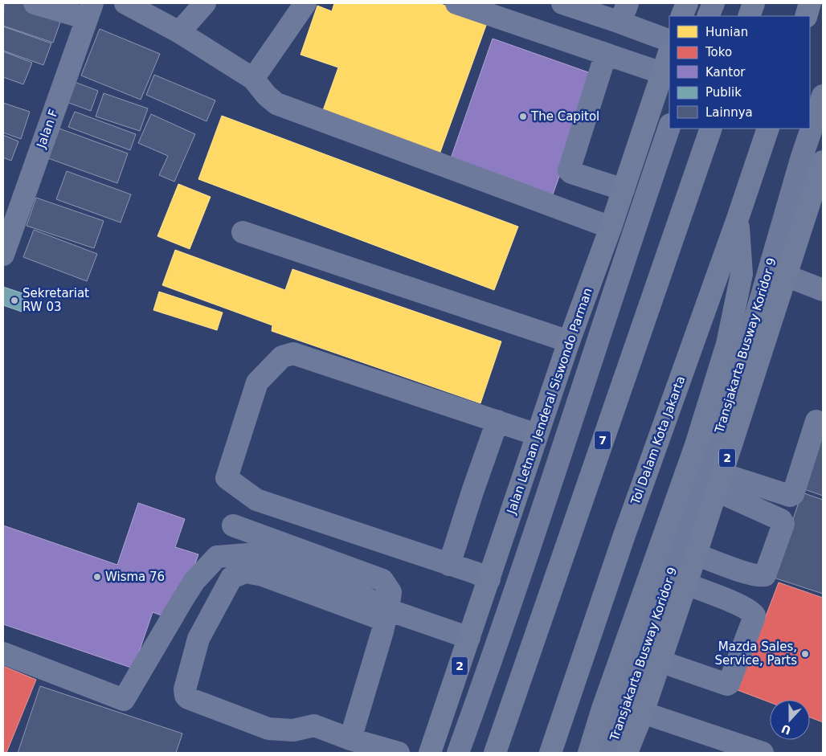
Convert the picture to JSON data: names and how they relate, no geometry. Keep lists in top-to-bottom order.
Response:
{
  "streets": {
    "highway": [
      "Jalan Letnan Jenderal Siswondo Parman",
      "7",
      "Tol Dalam Kota Jakarta",
      "2"
    ],
    "street": ["Jalan F", "Transjakarta Busway Koridor 9"]
  },
  "places": [
    "The Capitol",
    "Sekretariat RW 03",
    "Wisma 76",
    "Mazda Sales, Service, Parts"
  ],
  "legend": [
    "Hunian",
    "Toko",
    "Kantor",
    "Publik",
    "Lainnya"
  ],
  "north": "bottom"
}
